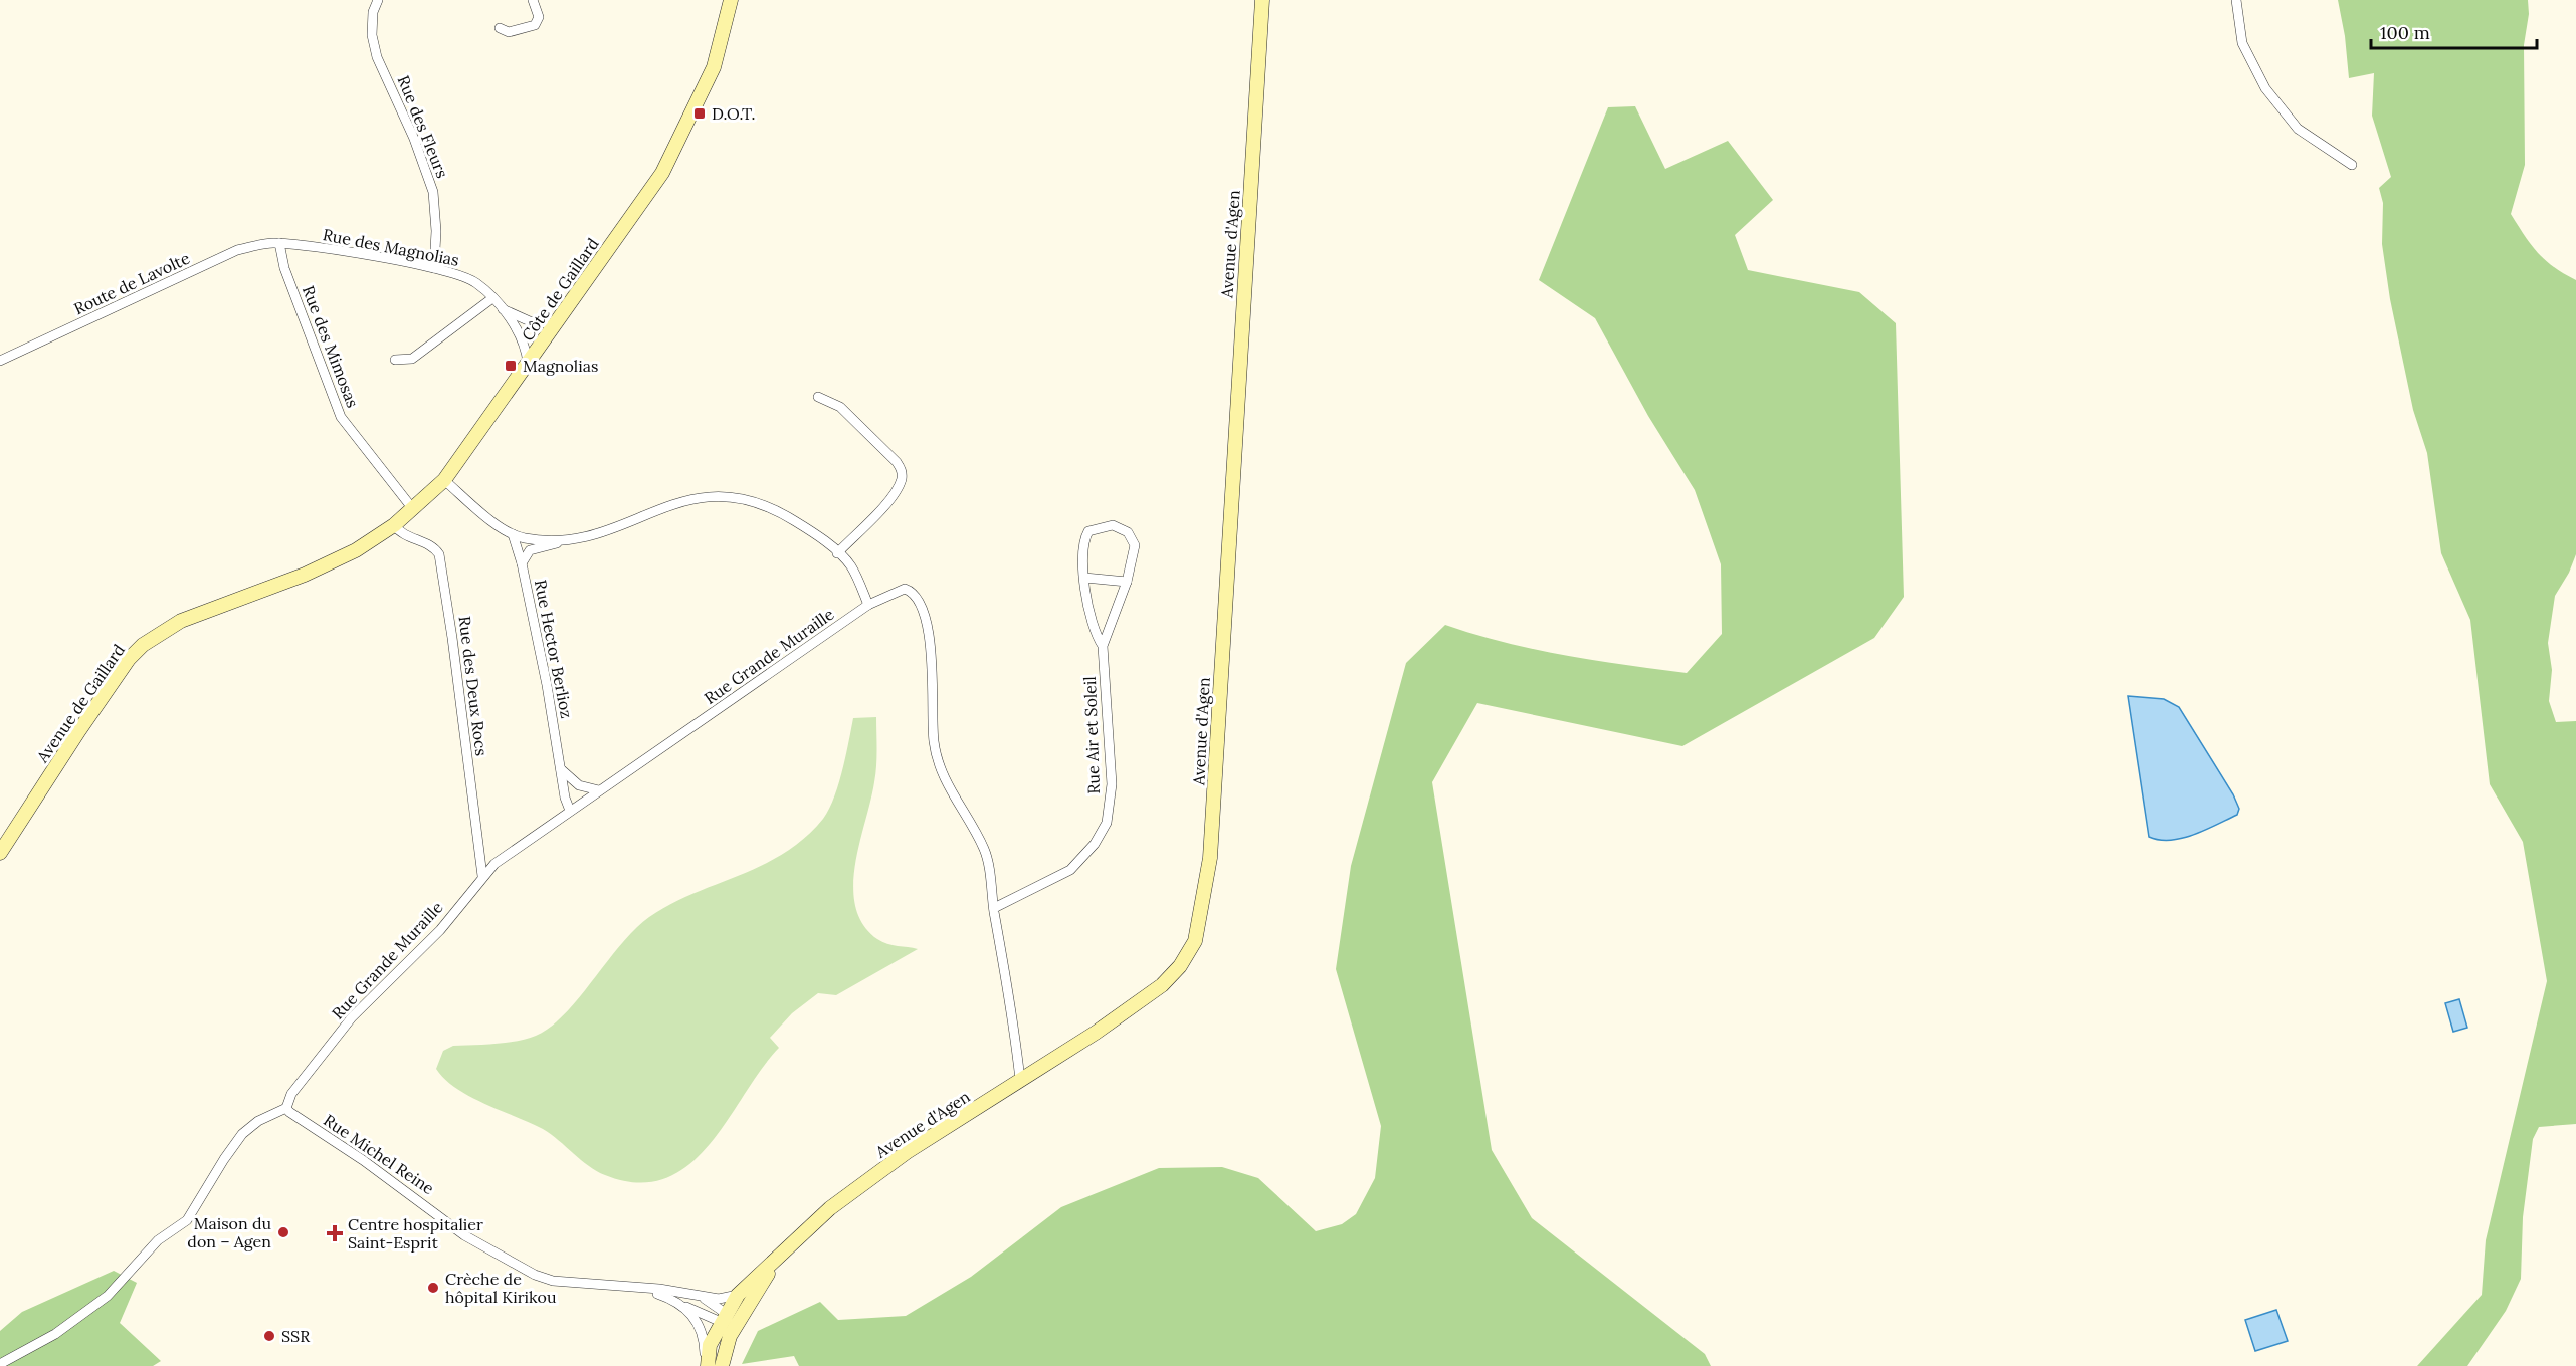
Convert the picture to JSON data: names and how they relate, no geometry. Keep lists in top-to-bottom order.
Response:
{
  "streets": {
    "main road": ["Avenue d'Agen", "Côte de Gaillard", "Avenue de Gaillard"],
    "street": [
      "Rue des Fleurs",
      "Rue des Magnolias",
      "Route de Lavolte",
      "Rue des Mimosas",
      "Rue Hector Berlioz",
      "Rue Grande Muraille",
      "Rue des Deux Rocs",
      "Rue Air et Soleil",
      "Rue Michel Reine"
    ]
  },
  "crossings": [
    ["Rue des Fleurs", "Rue des Magnolias"],
    ["Avenue d'Agen", "Rue Grande Muraille"],
    ["Avenue d'Agen", "Rue Michel Reine"],
    ["Rue des Magnolias", "Route de Lavolte"],
    ["Rue des Magnolias", "Côte de Gaillard"],
    ["Rue des Magnolias", "Rue des Mimosas"],
    ["Route de Lavolte", "Rue des Mimosas"],
    ["Côte de Gaillard", "Rue des Mimosas"],
    ["Côte de Gaillard", "Rue des Deux Rocs"],
    ["Côte de Gaillard", "Avenue de Gaillard"],
    ["Rue Hector Berlioz", "Rue Grande Muraille"],
    ["Rue Grande Muraille", "Rue des Deux Rocs"],
    ["Rue Grande Muraille", "Rue Air et Soleil"],
    ["Rue Grande Muraille", "Rue Michel Reine"]
  ],
  "places": {
    "transit": ["D.O.T.", "Magnolias"],
    "other": ["Maison du don – Agen", "Crèche de hôpital Kirikou", "SSR"],
    "health": ["Centre hospitalier Saint-Esprit"]
  },
  "scale_bar": "100 m"
}
